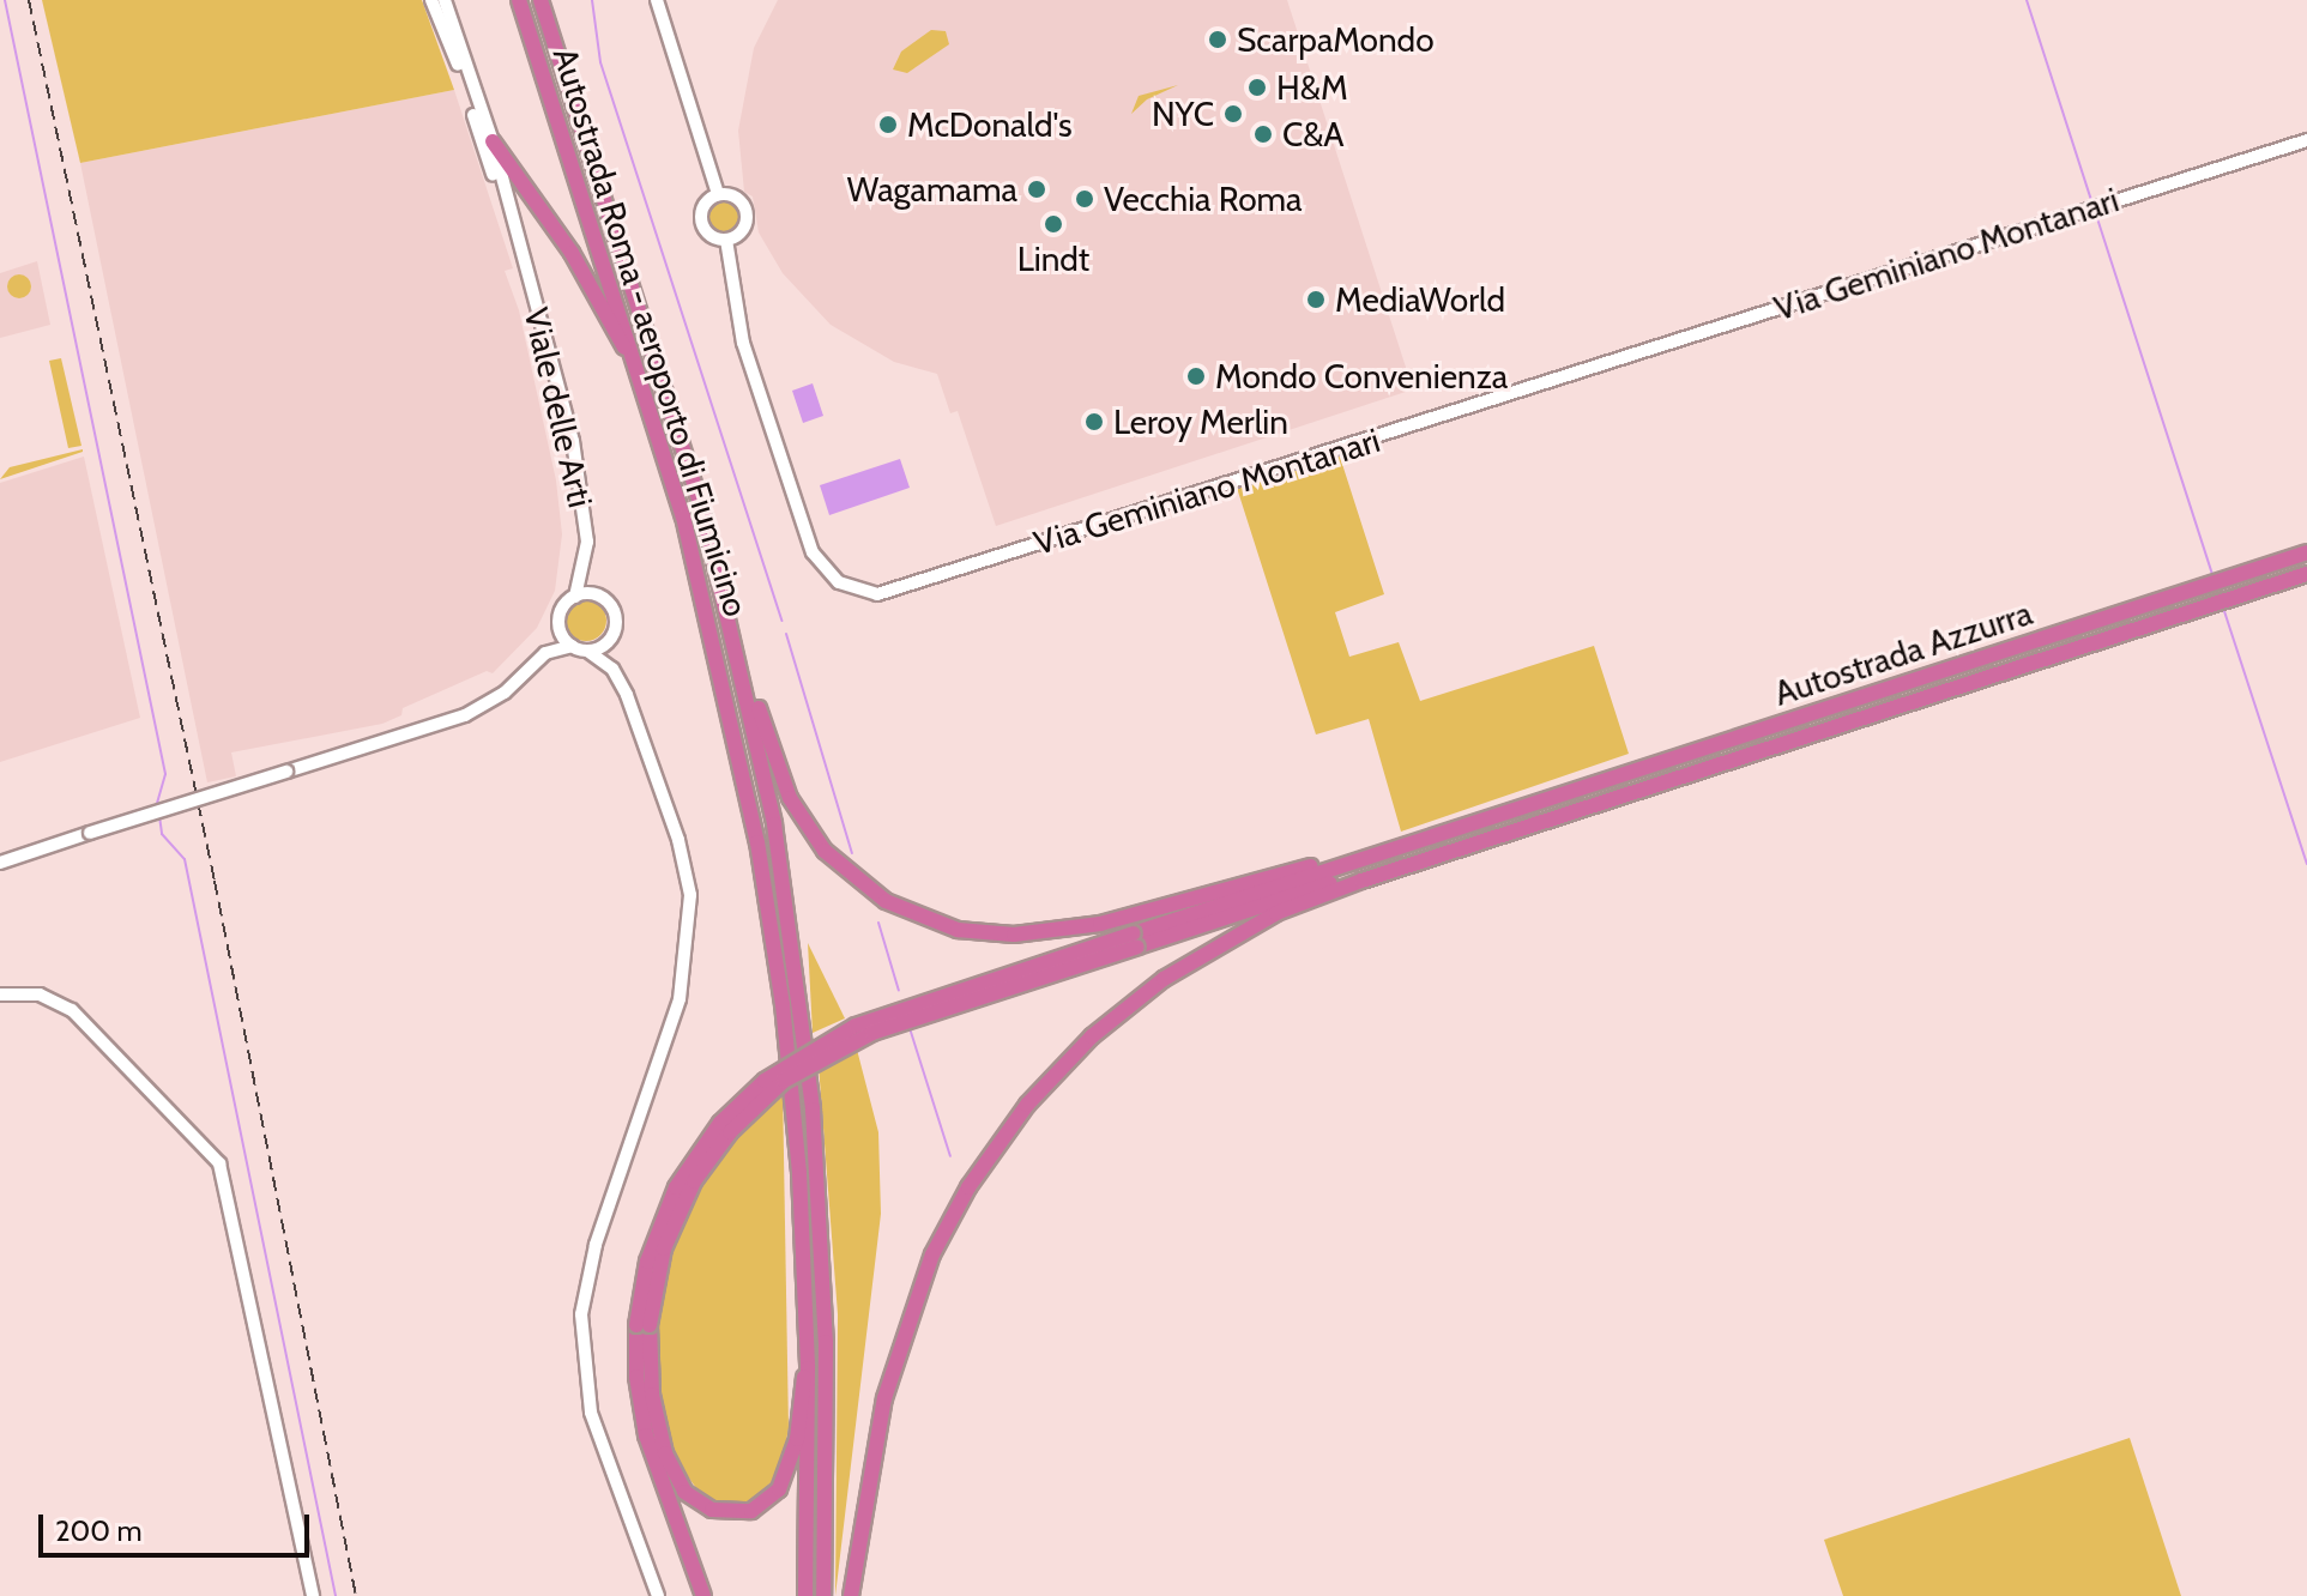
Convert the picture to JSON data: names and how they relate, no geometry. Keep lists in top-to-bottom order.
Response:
{
  "streets": {
    "highway": ["Autostrada Roma - aeroporto di Fiumicino", "Autostrada Azzurra"],
    "street": ["Via Geminiano Montanari", "Viale delle Arti"]
  },
  "places": [
    "ScarpaMondo",
    "H&M",
    "NYC",
    "McDonald's",
    "C&A",
    "Wagamama",
    "Vecchia Roma",
    "Lindt",
    "MediaWorld",
    "Mondo Convenienza",
    "Leroy Merlin"
  ],
  "scale_bar": "200 m"
}
